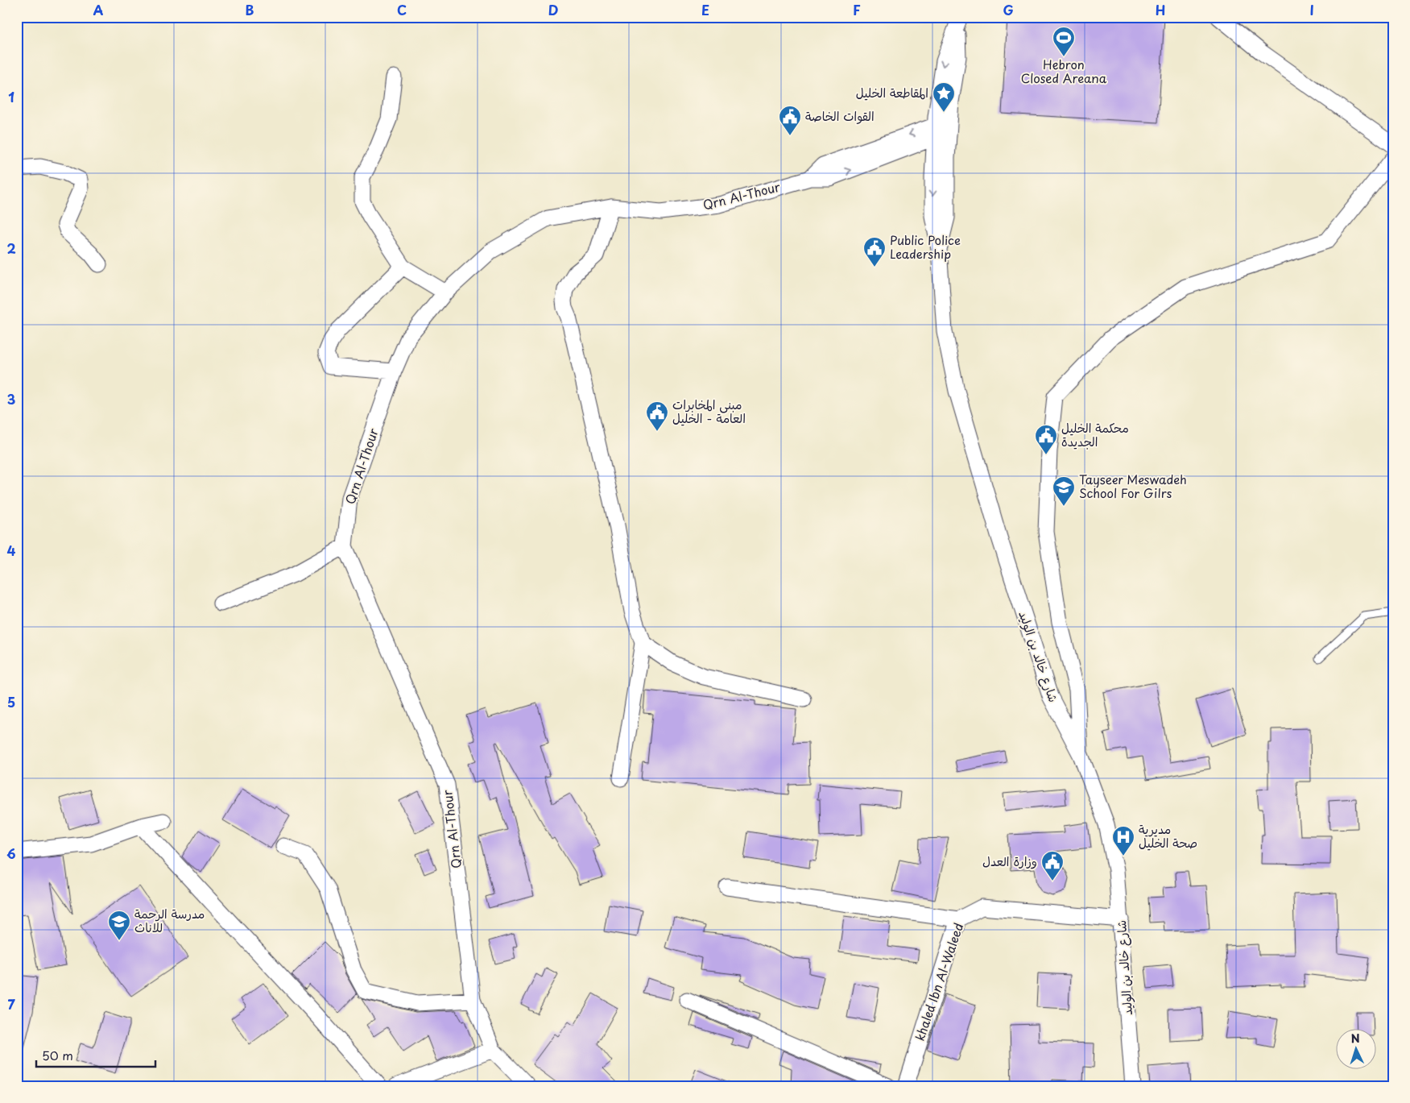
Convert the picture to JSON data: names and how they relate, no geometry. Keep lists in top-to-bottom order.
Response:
{
  "streets": {
    "street": ["Qrn Al-Thour", "شارع خالد بن الوليد", "khaled Ibn Al-Waleed"]
  },
  "crossings": [
    ["شارع خالد بن الوليد", "khaled Ibn Al-Waleed"]
  ],
  "places": {
    "sports": ["Hebron Closed Areana"],
    "place": ["المقاطعة الخليل"],
    "public building": [
      "القوات الخاصة",
      "Public Police Leadership",
      "مبنى المخابرات العامة - الخليل",
      "محكمة الخليل الجديدة",
      "وزارة العدل"
    ],
    "school or university": ["Tayseer Meswadeh School For Gilrs", "مدرسة الرحمة للاناث"],
    "hospital": ["مديرية صحة الخليل"]
  },
  "scale_bar": "50 m",
  "north": "top",
  "grid": {
    "columns": [
      "A",
      "B",
      "C",
      "D",
      "E",
      "F",
      "G",
      "H",
      "I"
    ],
    "rows": [
      "1",
      "2",
      "3",
      "4",
      "5",
      "6",
      "7"
    ]
  }
}
